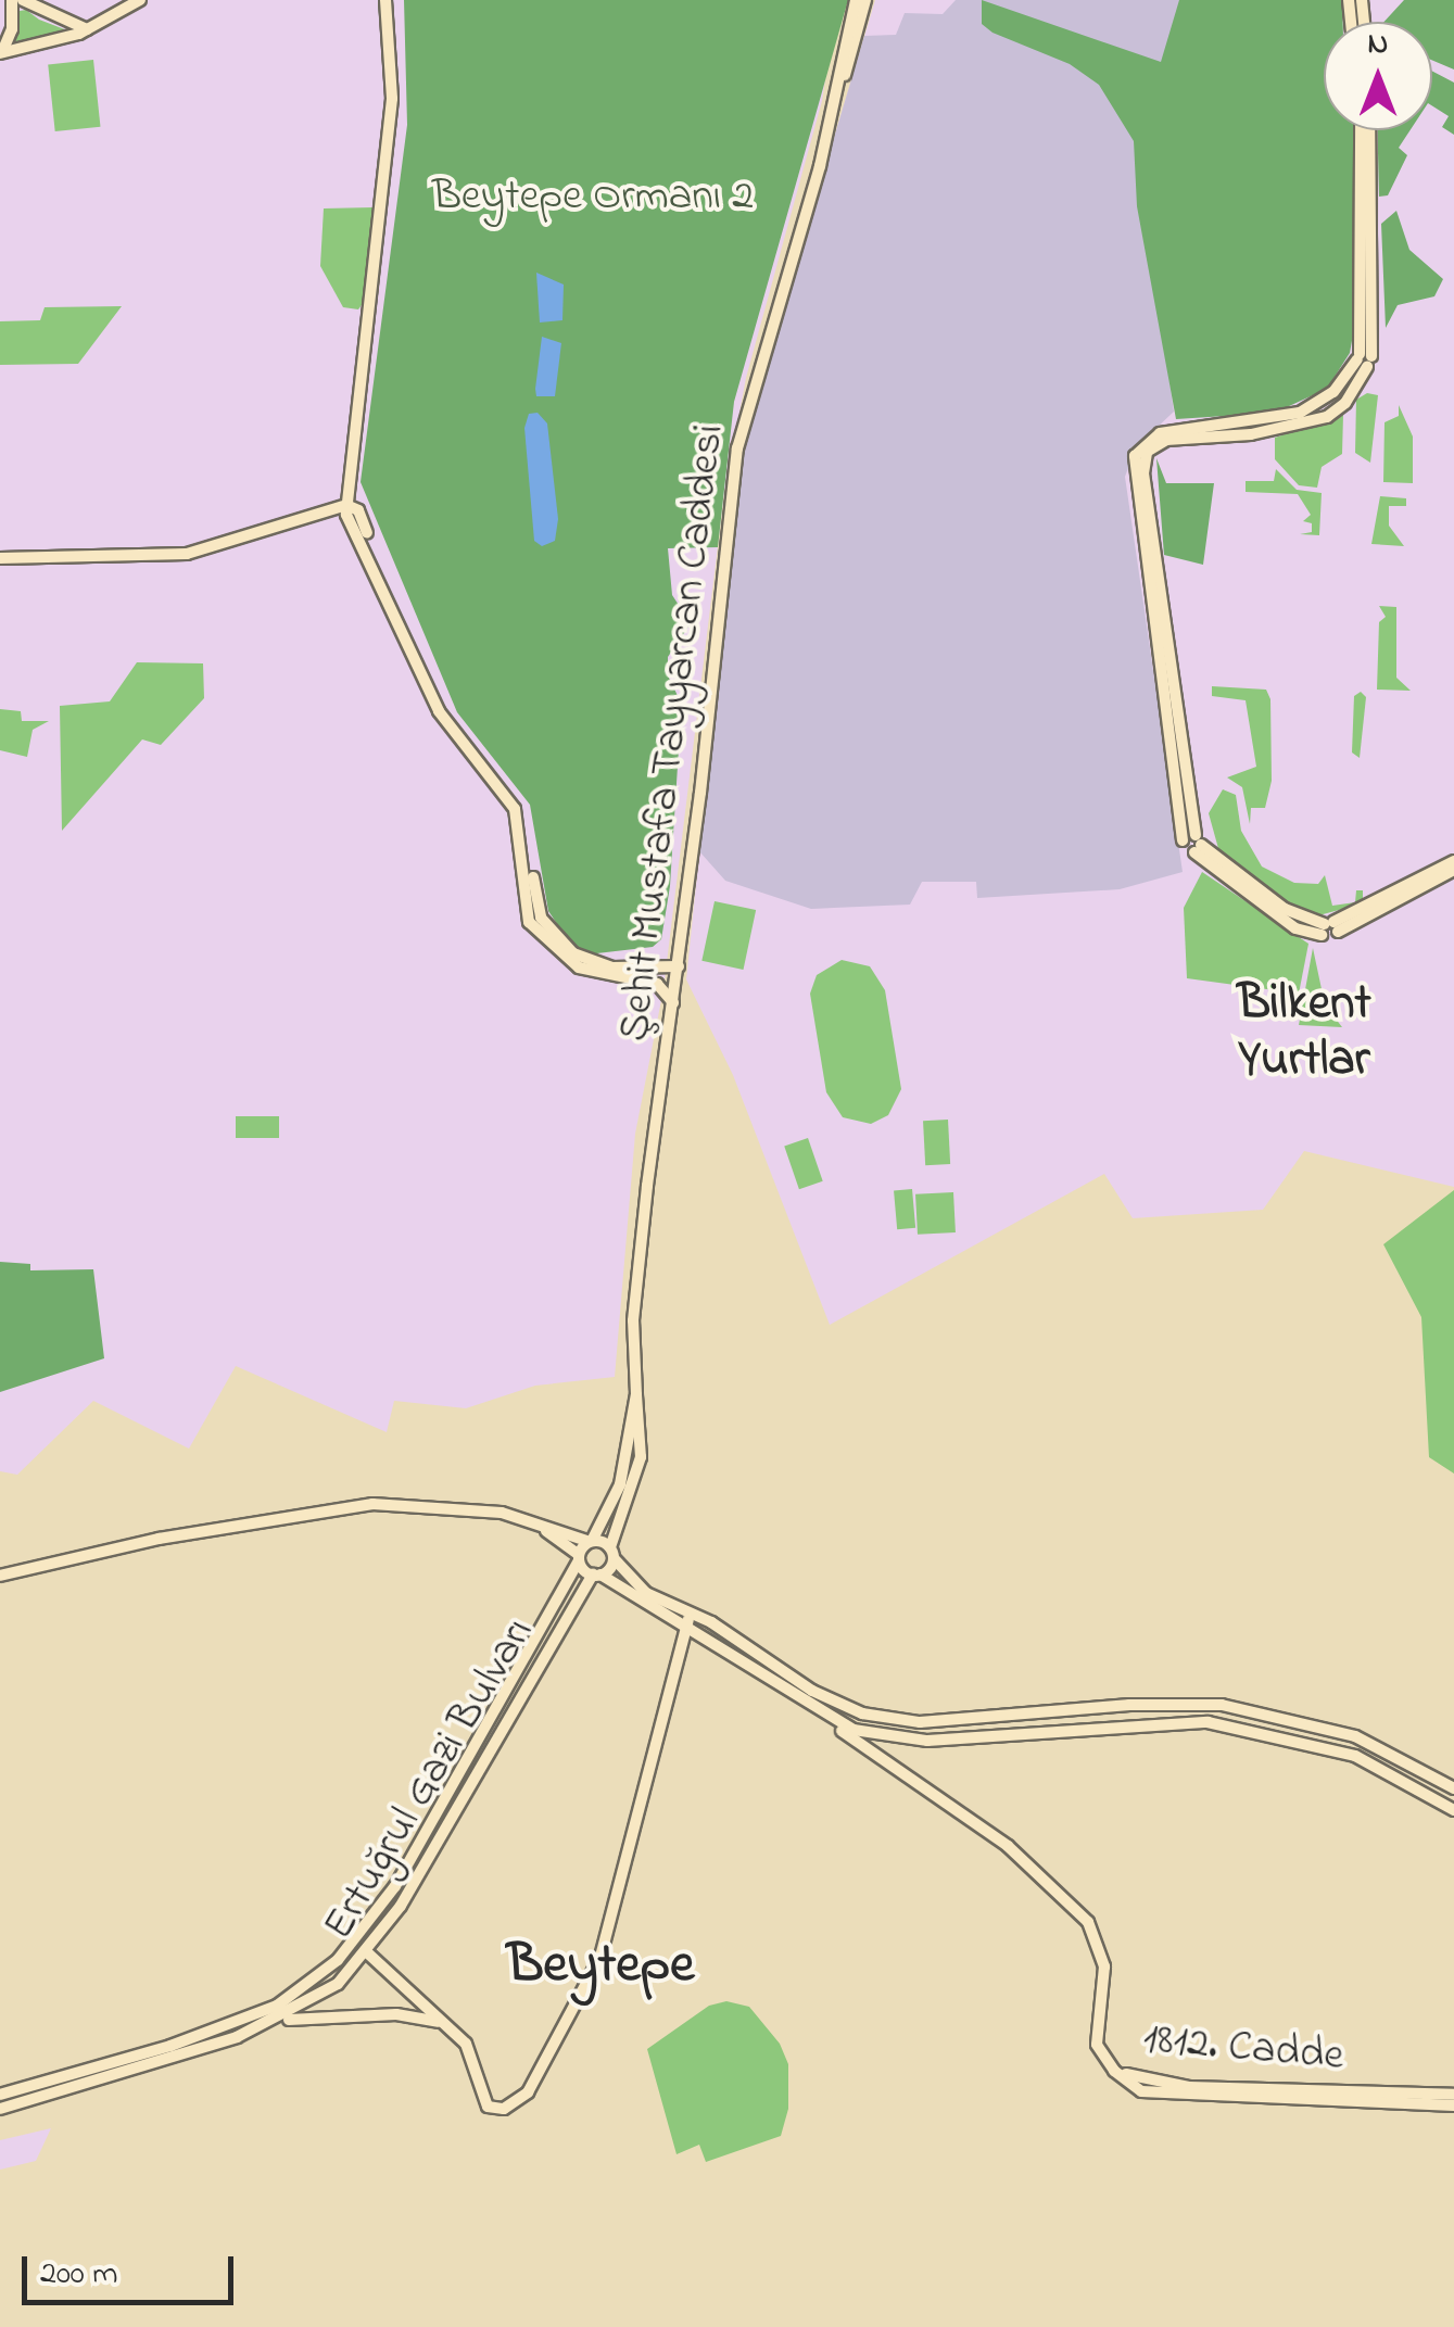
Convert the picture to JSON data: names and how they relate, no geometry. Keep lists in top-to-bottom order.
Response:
{
  "streets": {
    "street": ["Şehit Mustafa Tayyarcan Caddesi", "Ertuğrul Gazi Bulvarı", "1812. Cadde"]
  },
  "crossings": [
    ["Şehit Mustafa Tayyarcan Caddesi", "Ertuğrul Gazi Bulvarı"]
  ],
  "districts": ["Bilkent Yurtlar", "Beytepe"],
  "parks": ["Beytepe Ormanı 2"],
  "scale_bar": "200 m",
  "north": "top"
}
